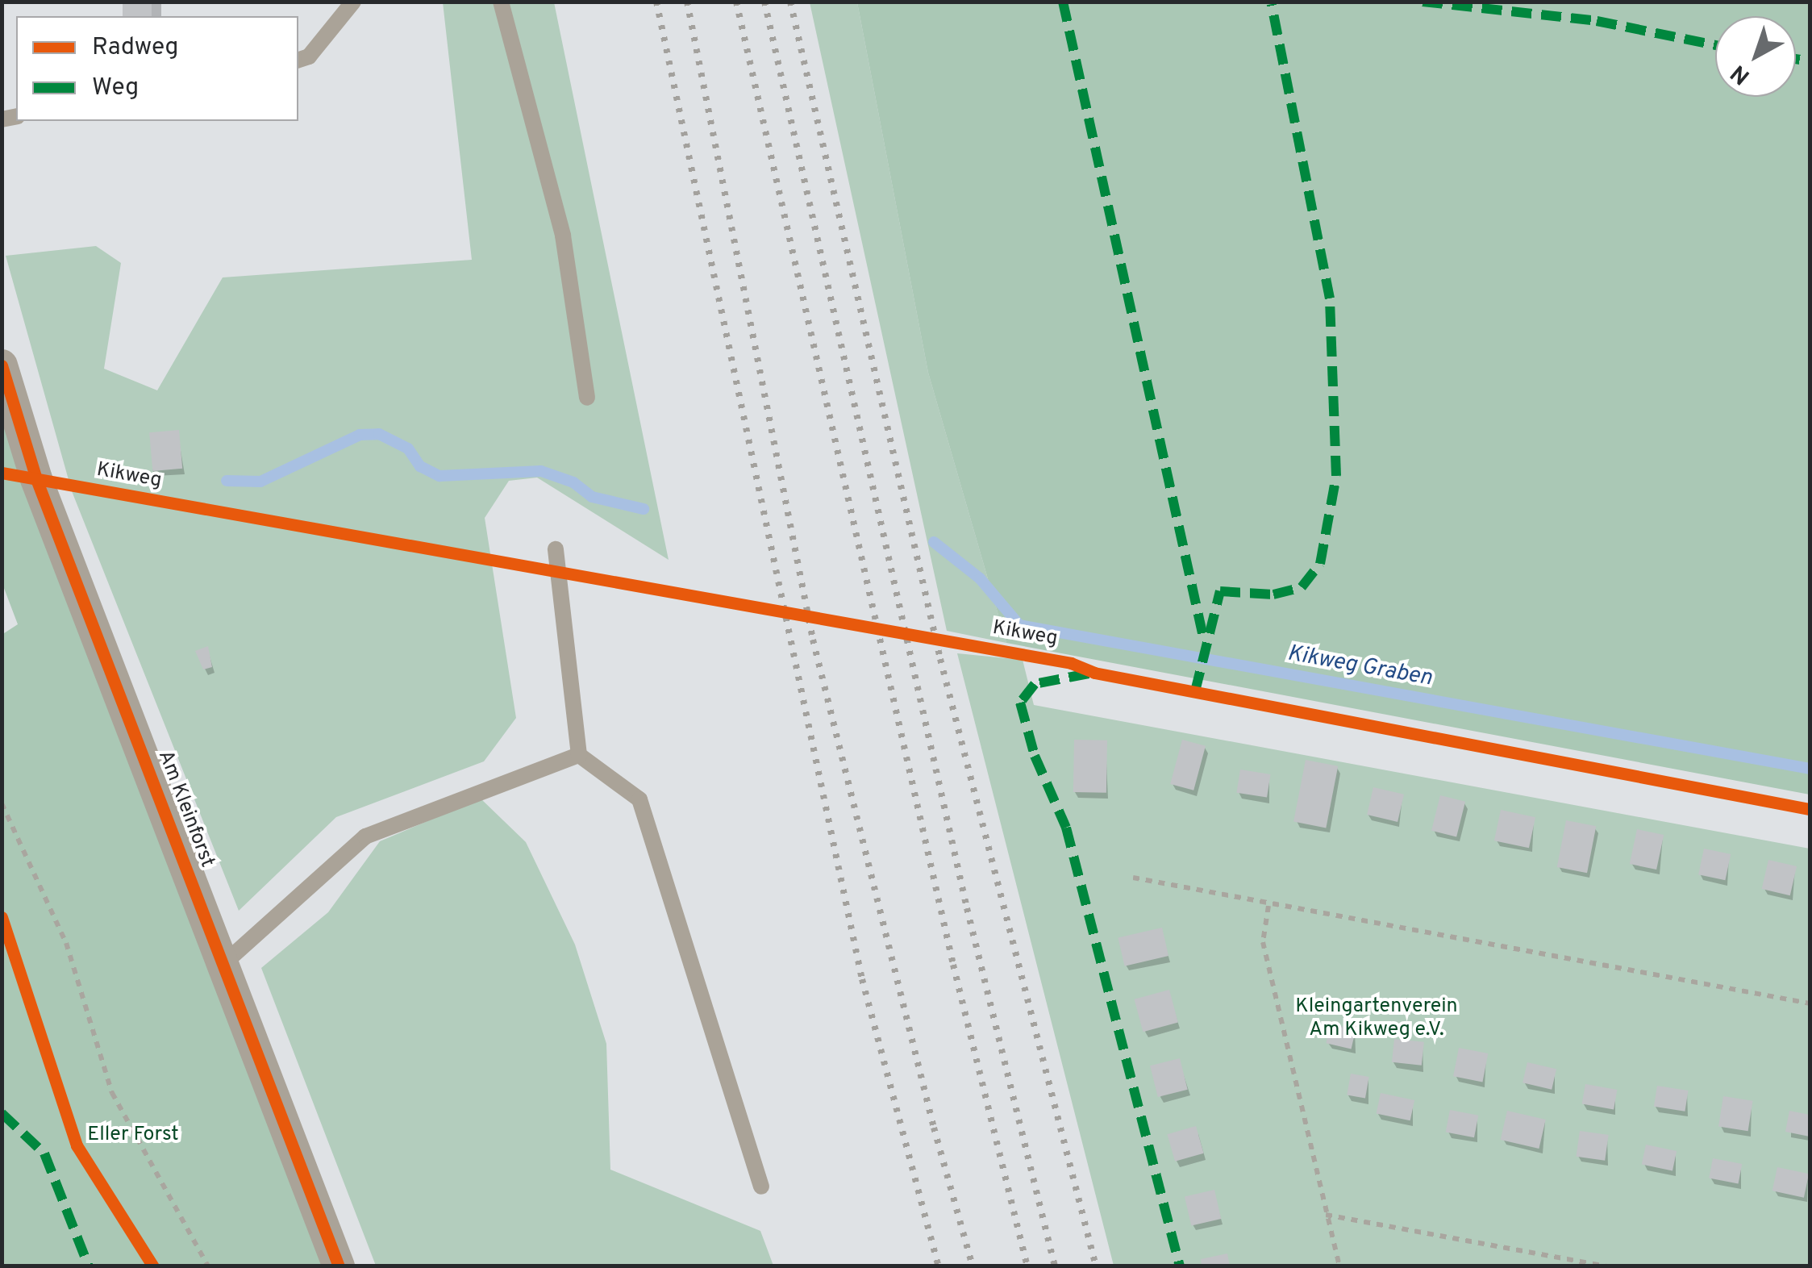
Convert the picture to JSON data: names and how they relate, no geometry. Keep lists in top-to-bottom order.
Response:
{
  "streets": {
    "street": ["Am Kleinforst"],
    "cycle path": ["Kikweg"]
  },
  "water": ["Kikweg Graben"],
  "parks": ["Kleingartenverein Am Kikweg e.V.", "Eller Forst"],
  "legend": ["Radweg", "Weg"],
  "north": "bottom left"
}
